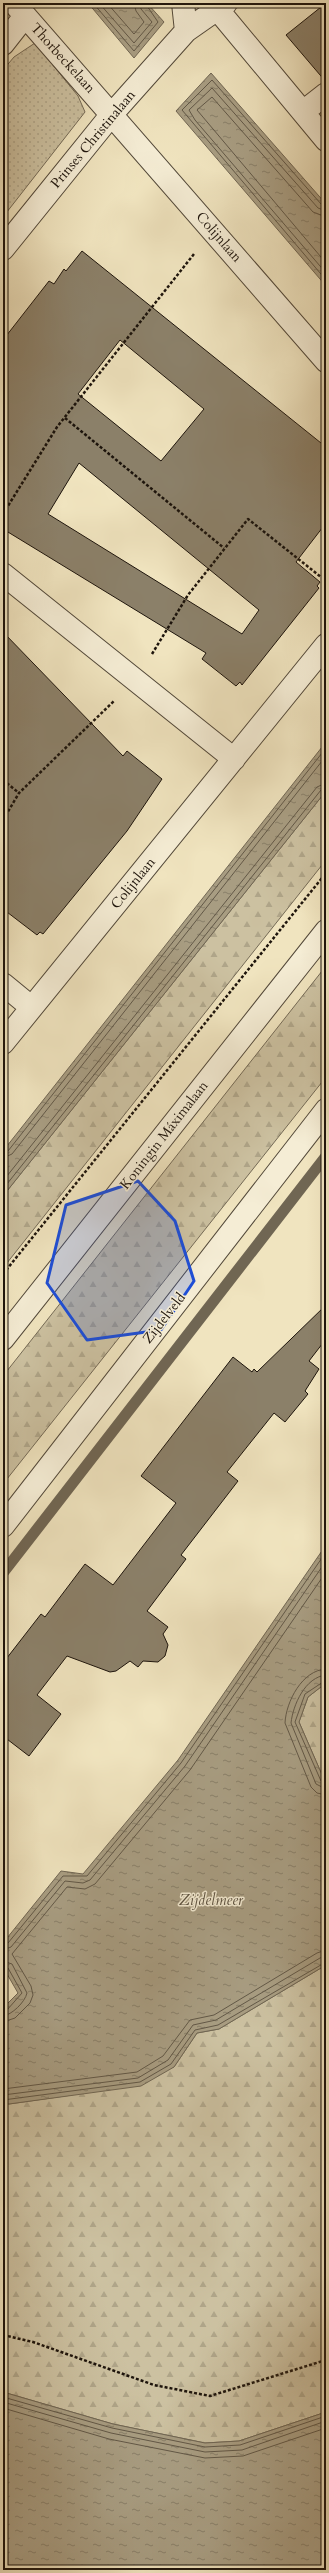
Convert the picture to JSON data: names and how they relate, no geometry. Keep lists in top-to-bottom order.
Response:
{
  "streets": {
    "street": [
      "Thorbeckelaan",
      "Prinses Christinalaan",
      "Colijnlaan",
      "Koningin Máximalaan",
      "Zijdelveld"
    ]
  },
  "crossings": [
    ["Thorbeckelaan", "Prinses Christinalaan"],
    ["Thorbeckelaan", "Colijnlaan"],
    ["Prinses Christinalaan", "Colijnlaan"]
  ],
  "water": ["Zijdelmeer"]
}
